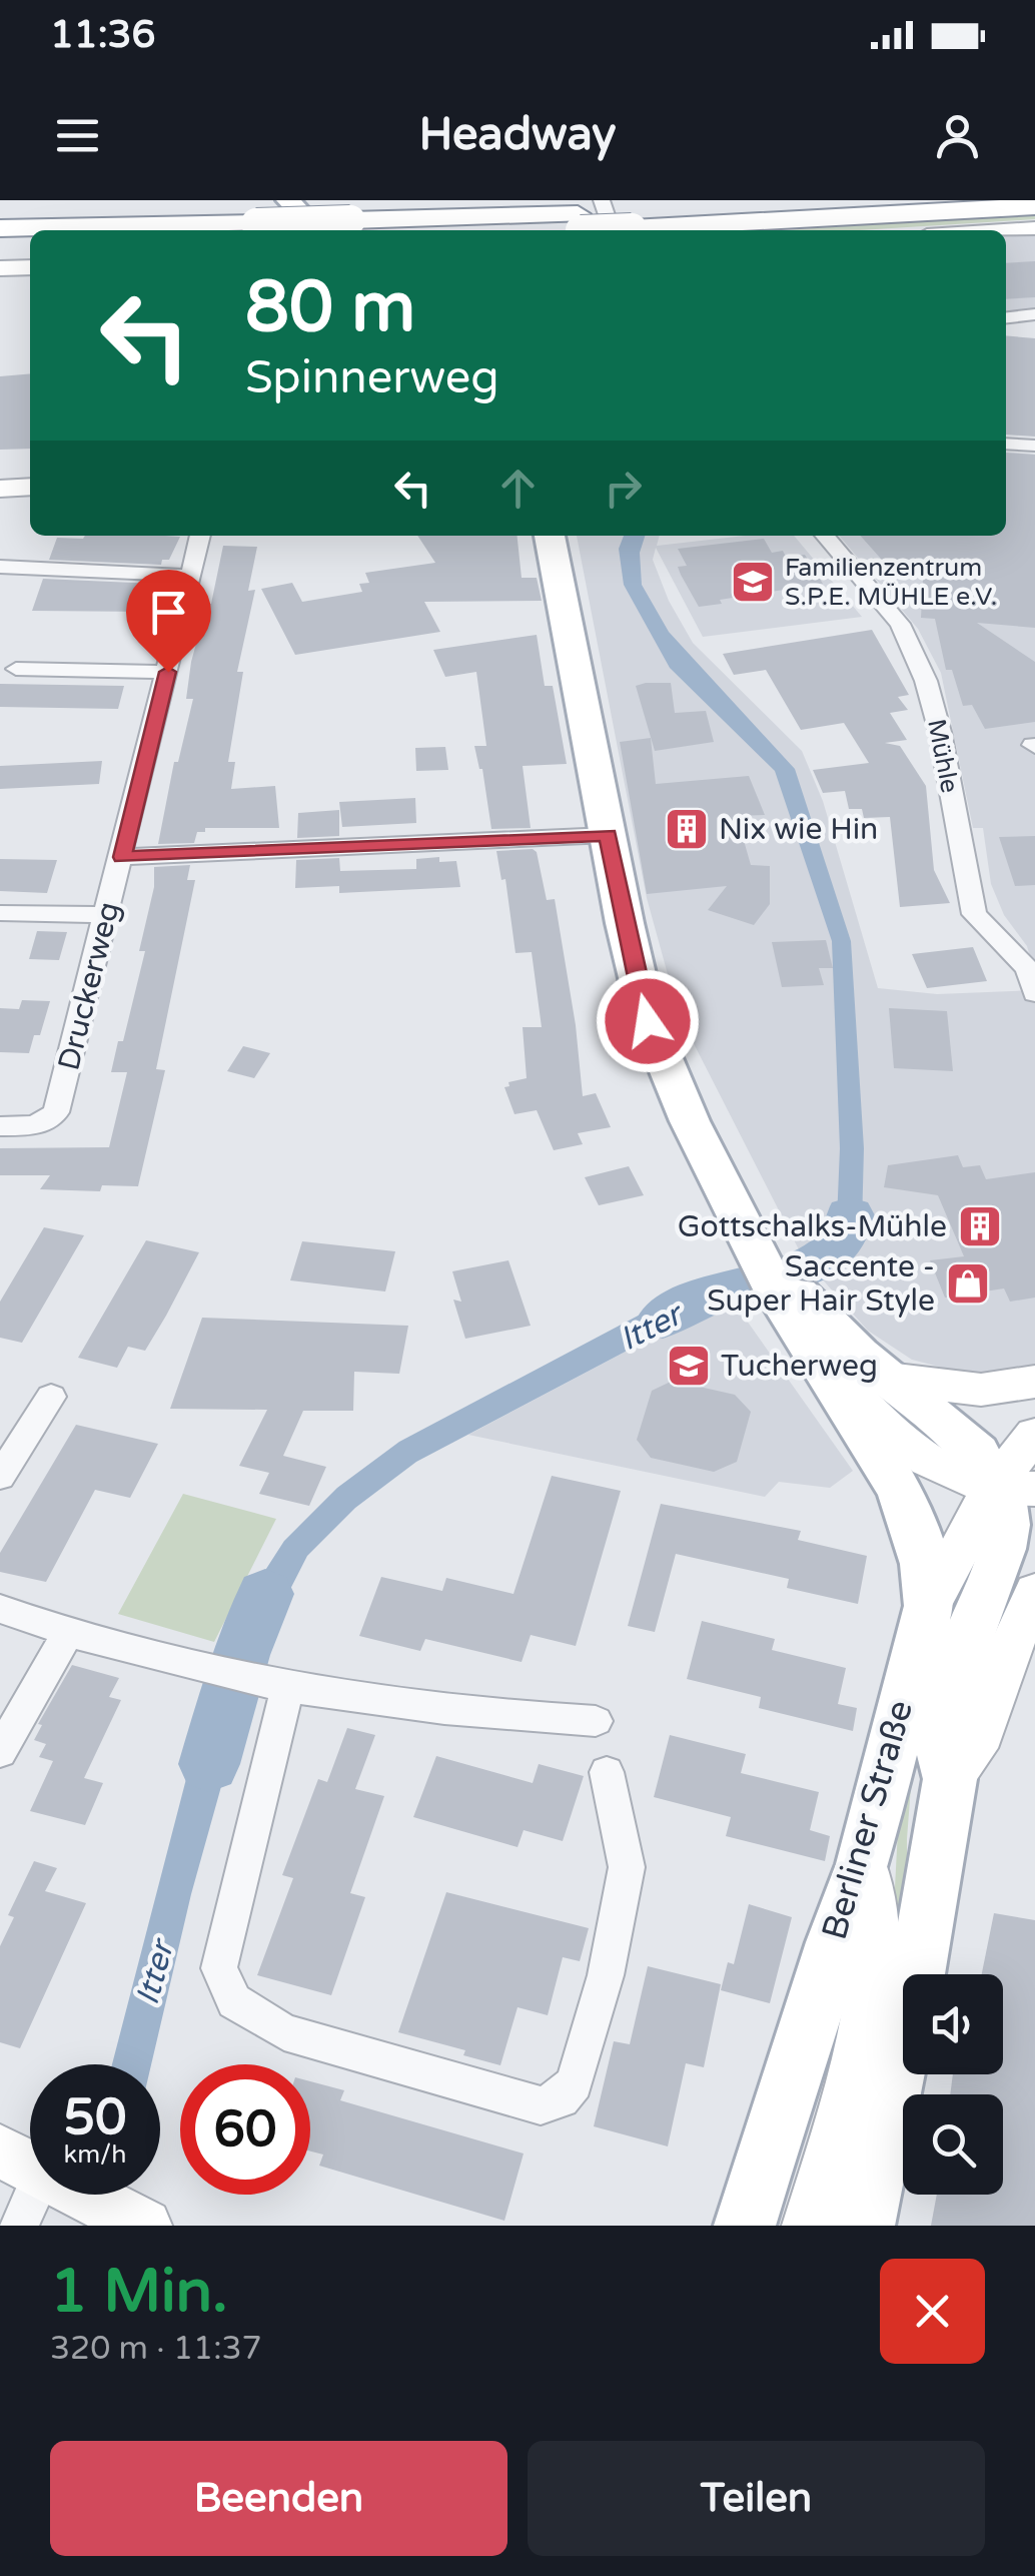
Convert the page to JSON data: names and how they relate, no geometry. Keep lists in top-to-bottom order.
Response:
{
  "streets": {
    "main road": ["Berliner Straße"],
    "street": ["Mühle", "Druckerweg"]
  },
  "water": ["Itter"],
  "places": {
    "school or university": ["Familienzentrum S.P.E. MÜHLE e.V.", "Tucherweg"],
    "building": ["Nix wie Hin", "Gottschalks-Mühle"],
    "shop": ["Saccente - Super Hair Style"]
  },
  "page": {
    "status": "11:36",
    "header": "Headway",
    "turn": ["80 m", "Spinnerweg"],
    "speed": "50 km/h",
    "limit": "60",
    "heading": ["1 Min.", "320 m · 11:37"],
    "buttons": ["Beenden", "Teilen"]
  }
}
